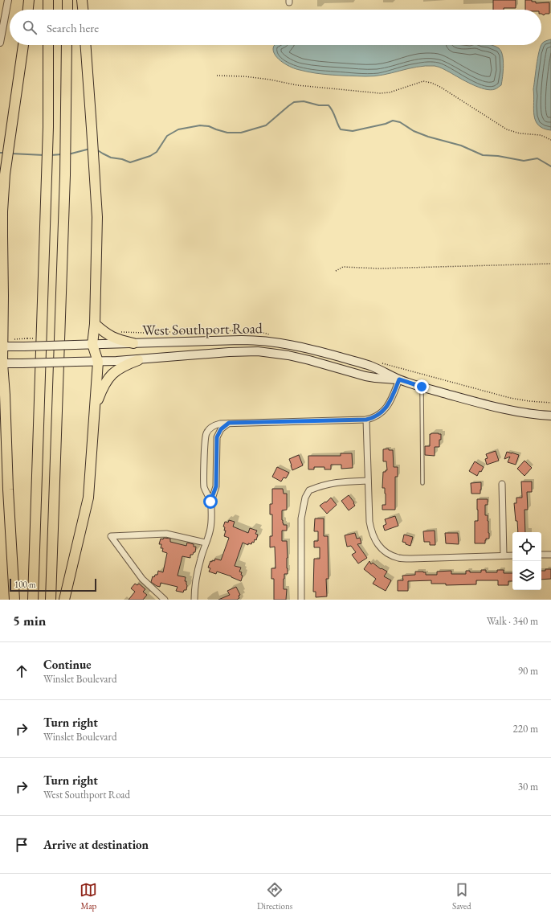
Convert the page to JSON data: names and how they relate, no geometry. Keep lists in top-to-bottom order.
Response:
{
  "streets": {
    "main road": ["West Southport Road"]
  },
  "scale_bar": "100 m",
  "page": {
    "search": "Search here",
    "scale": "100 m",
    "heading": ["5 min", "Walk · 340 m"],
    "list": [
      ["Continue", "Winslet Boulevard", "90 m"],
      ["Turn right", "Winslet Boulevard", "220 m"],
      ["Turn right", "West Southport Road", "30 m"],
      "Arrive at destination"
    ],
    "nav": ["Map", "Directions", "Saved"]
  }
}
